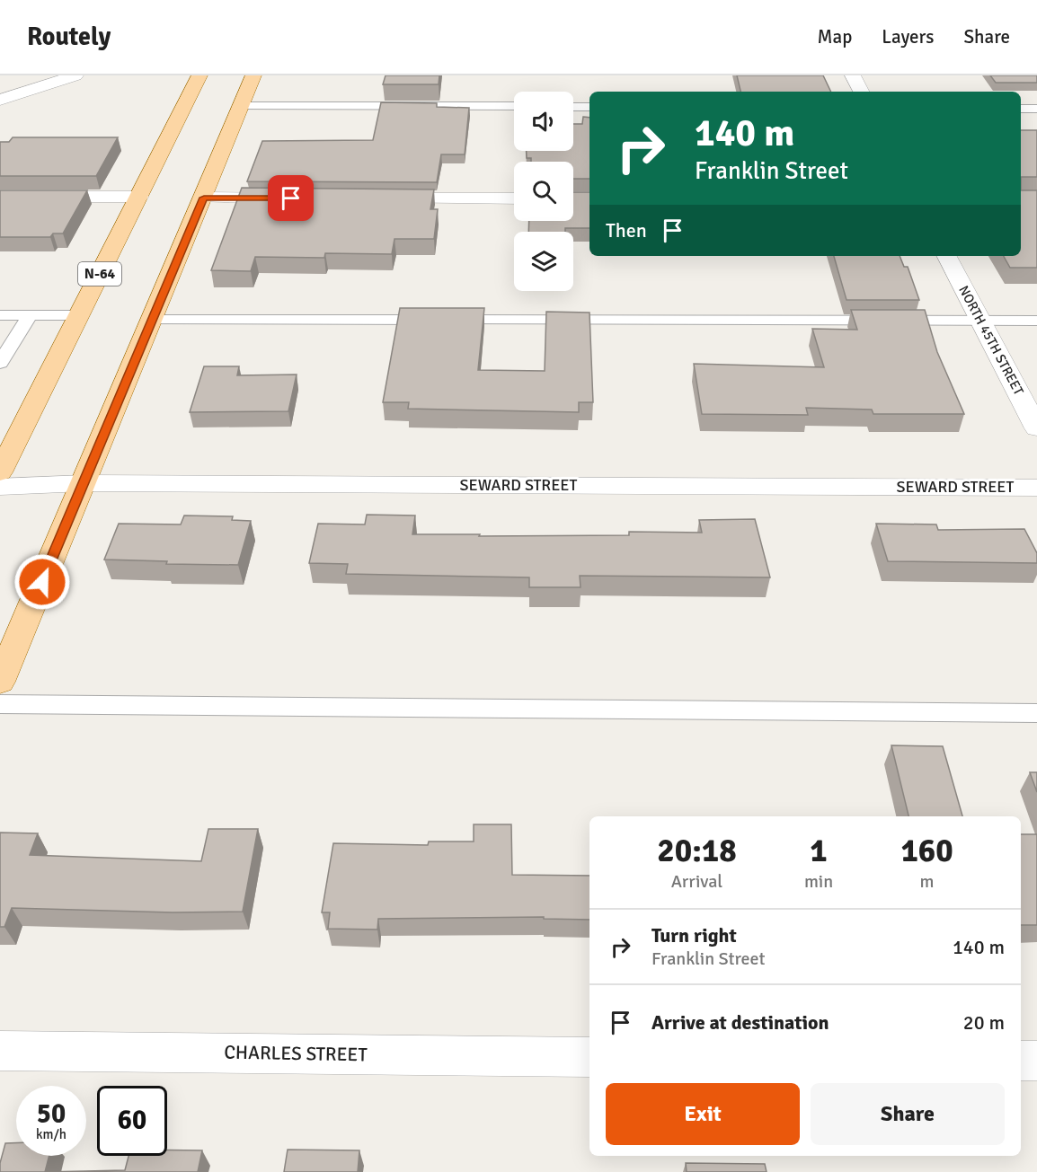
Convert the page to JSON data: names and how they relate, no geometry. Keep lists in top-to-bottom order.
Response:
{
  "streets": {
    "main road": ["N-64"],
    "street": ["NORTH 45TH STREET", "SEWARD STREET", "CHARLES STREET"]
  },
  "page": {
    "header": "Routely",
    "nav": ["Map", "Layers", "Share"],
    "turn": ["140 m", "Franklin Street"],
    "then": "Then",
    "eta": [
      "20:18",
      "Arrival",
      "1",
      "min",
      "160",
      "m"
    ],
    "list": [
      {
        "name": "Turn right",
        "note": "Franklin Street",
        "value": "140 m"
      },
      {
        "name": "Arrive at destination",
        "value": "20 m"
      }
    ],
    "buttons": ["Exit", "Share"],
    "speed": "50 km/h",
    "limit": "60"
  }
}
